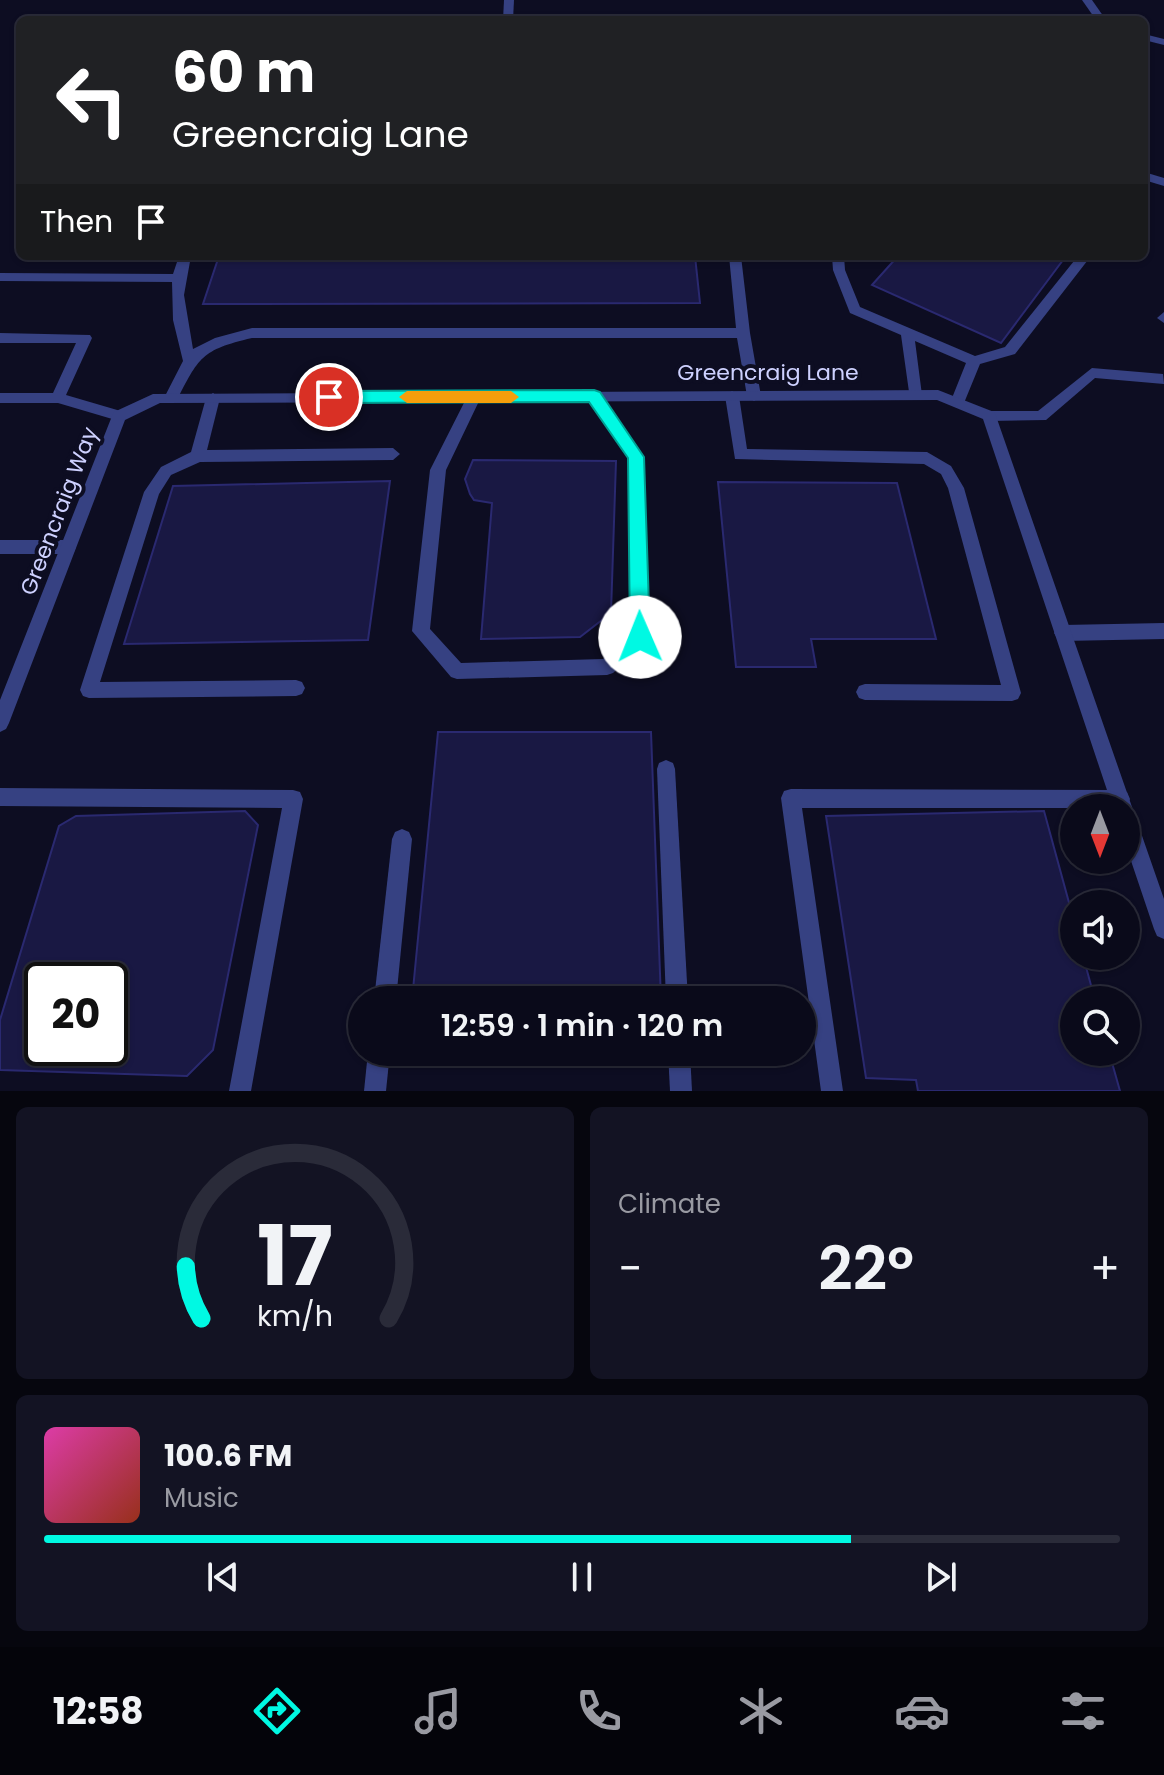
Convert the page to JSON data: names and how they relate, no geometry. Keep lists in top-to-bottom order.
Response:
{
  "streets": {
    "street": ["Greencraig Lane", "Greencraig Way"]
  },
  "crossings": [
    ["Greencraig Lane", "Greencraig Way"]
  ],
  "north": "bottom",
  "page": {
    "turn": ["60 m", "Greencraig Lane"],
    "then": "Then",
    "limit": "20",
    "trip": "12:59 · 1 min · 120 m",
    "tile": "Climate",
    "heat": ["−", "22°", "+"],
    "song": ["100.6 FM", "Music"],
    "tabs": "12:58",
    "gauge": ["17", "km/h"]
  }
}
